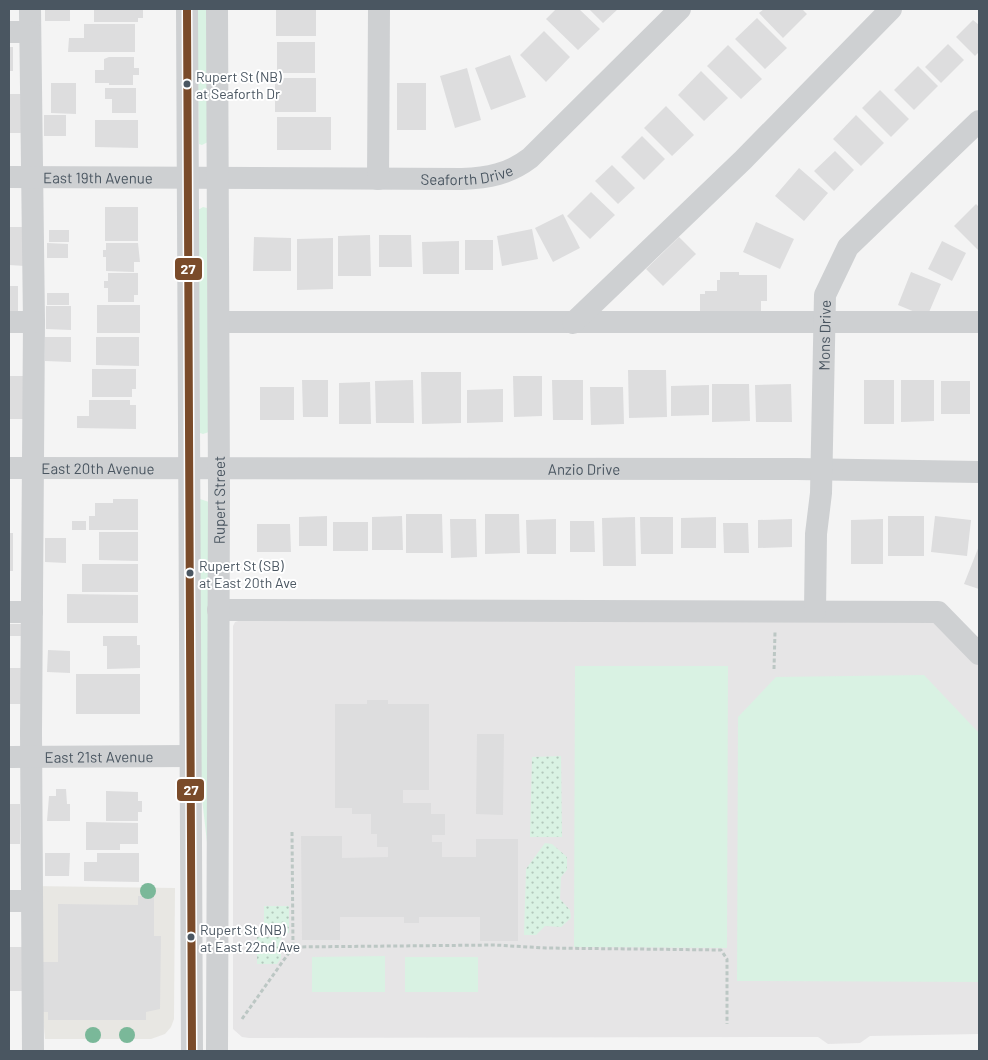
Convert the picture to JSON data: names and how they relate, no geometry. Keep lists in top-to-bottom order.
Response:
{
  "streets": {
    "street": [
      "Seaforth Drive",
      "East 19th Avenue",
      "Mons Drive",
      "East 20th Avenue",
      "Anzio Drive",
      "Rupert Street",
      "East 21st Avenue"
    ]
  },
  "crossings": [
    ["Seaforth Drive", "East 19th Avenue"],
    ["Seaforth Drive", "Rupert Street"],
    ["East 19th Avenue", "Rupert Street"],
    ["Mons Drive", "Anzio Drive"],
    ["East 20th Avenue", "Anzio Drive"],
    ["East 20th Avenue", "Rupert Street"],
    ["Anzio Drive", "Rupert Street"],
    ["Rupert Street", "East 21st Avenue"]
  ],
  "places": ["Rupert St (NB) at Seaforth Dr", "Rupert St (SB) at East 20th Ave", "Rupert St (NB) at East 22nd Ave"],
  "lines": ["transit line 27"]
}
